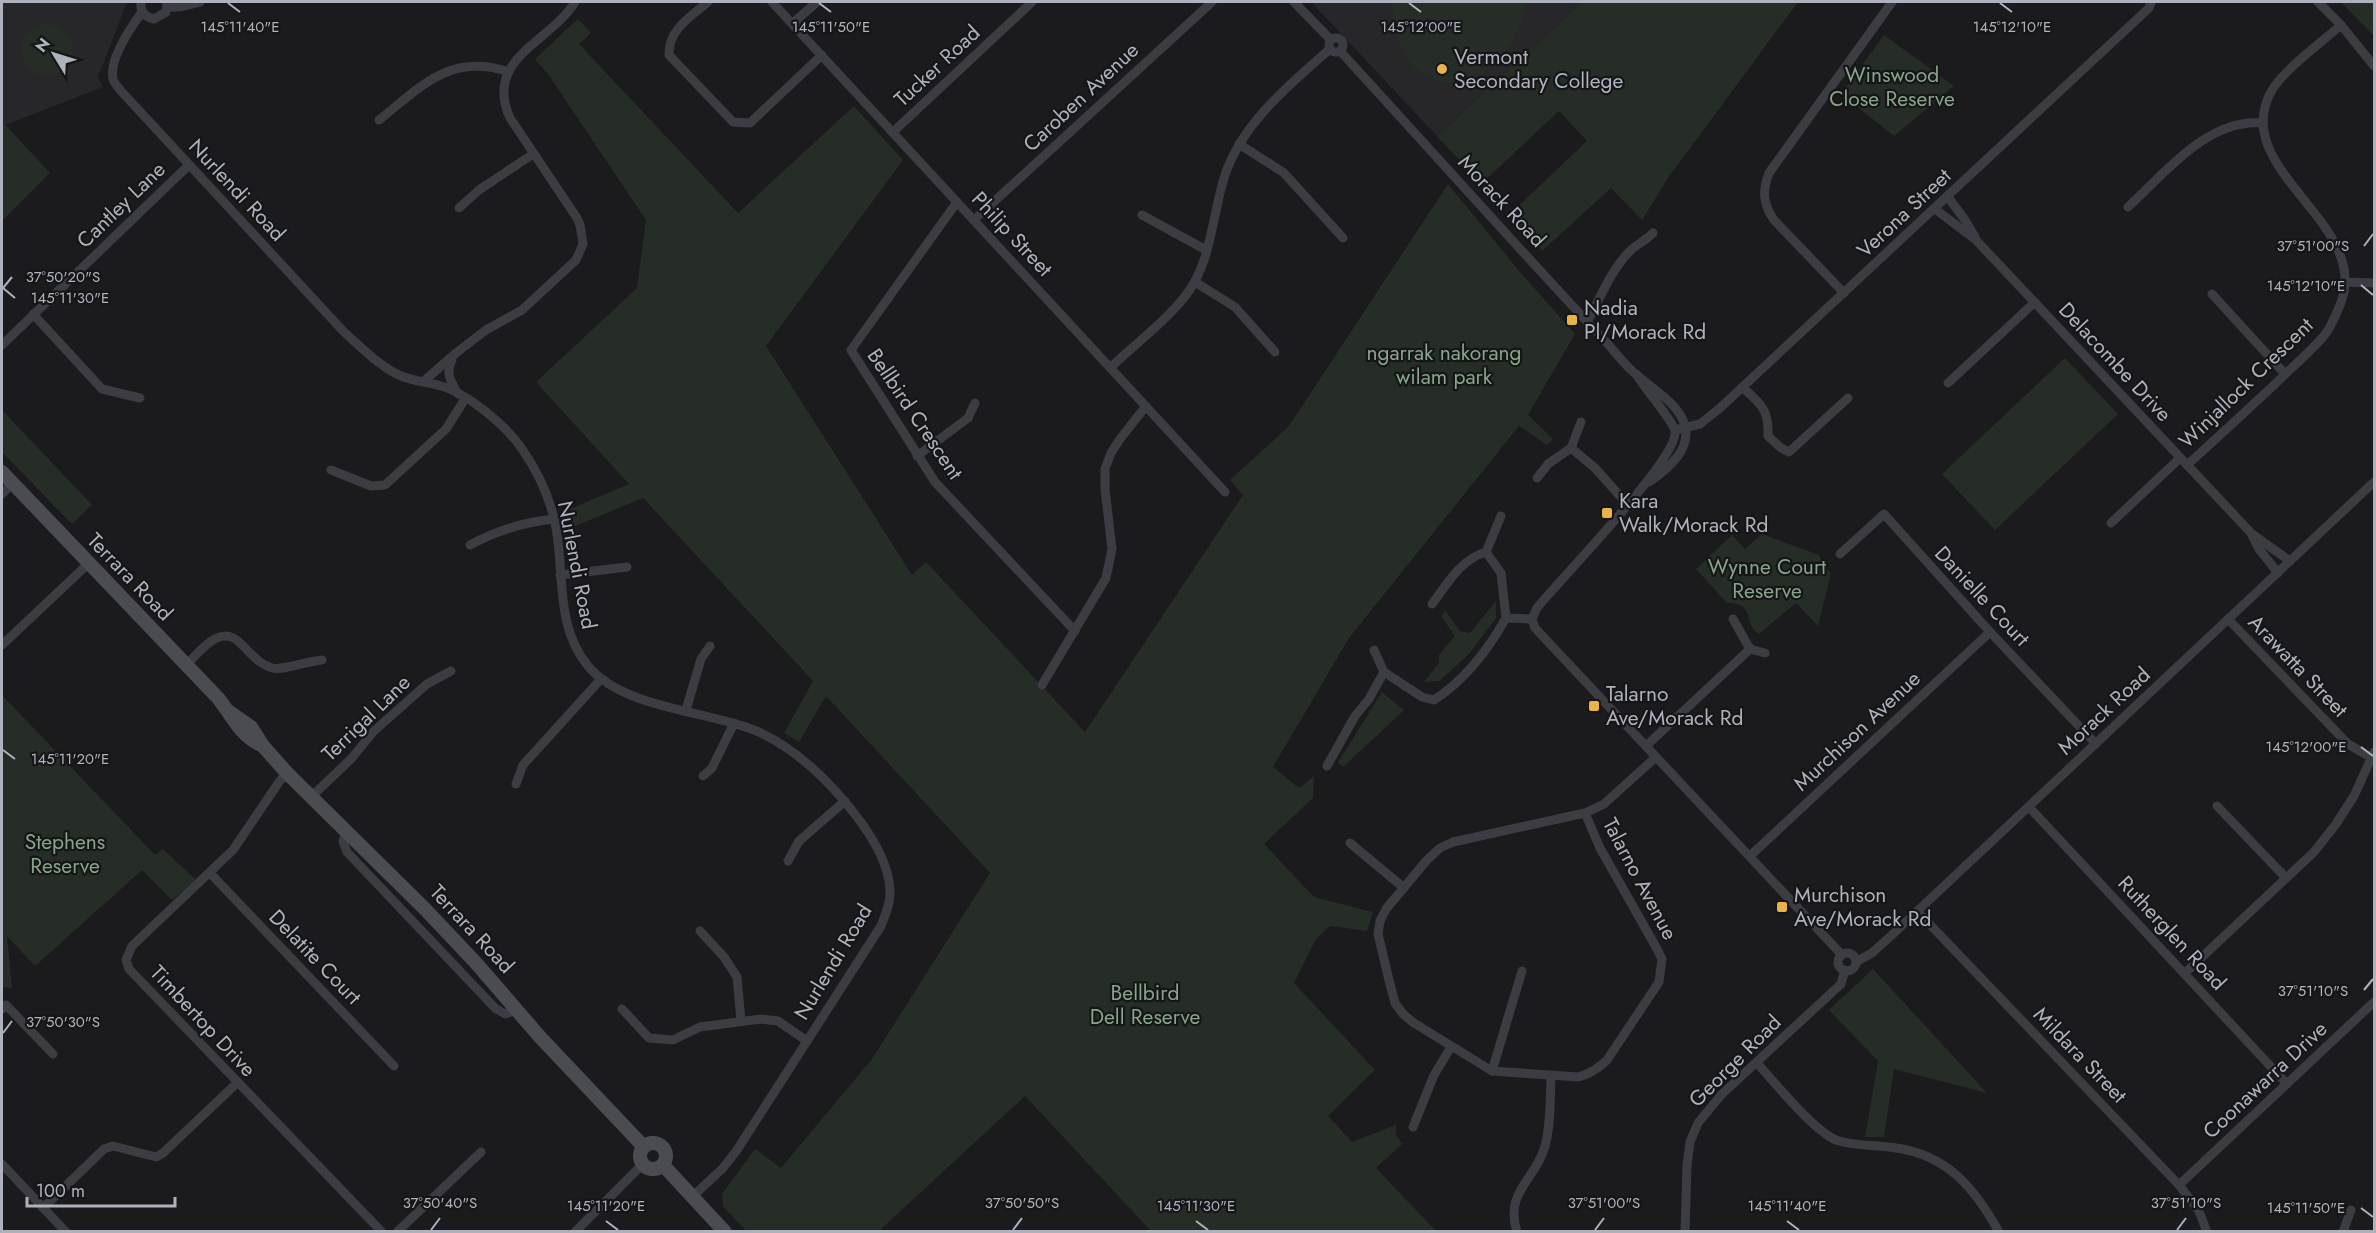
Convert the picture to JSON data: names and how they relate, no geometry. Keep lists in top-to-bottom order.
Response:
{
  "streets": {
    "main road": ["Terrara Road"],
    "street": [
      "Tucker Road",
      "Caroben Avenue",
      "Nurlendi Road",
      "Morack Road",
      "Cantley Lane",
      "Verona Street",
      "Philip Street",
      "Delacombe Drive",
      "Winjallock Crescent",
      "Bellbird Crescent",
      "Danielle Court",
      "Arawatta Street",
      "Terrigal Lane",
      "Murchison Avenue",
      "Talarno Avenue",
      "Rutherglen Road",
      "Delatite Court",
      "Timbertop Drive",
      "Mildara Street",
      "George Road",
      "Coonawarra Drive"
    ]
  },
  "crossings": [
    ["Tucker Road", "Philip Street"],
    ["Caroben Avenue", "Philip Street"],
    ["Nurlendi Road", "Cantley Lane"],
    ["Morack Road", "Verona Street"],
    ["Morack Road", "Delacombe Drive"],
    ["Morack Road", "Danielle Court"],
    ["Morack Road", "Arawatta Street"],
    ["Morack Road", "Rutherglen Road"],
    ["Morack Road", "Mildara Street"],
    ["Morack Road", "George Road"],
    ["Verona Street", "Delacombe Drive"],
    ["Philip Street", "Bellbird Crescent"],
    ["Delacombe Drive", "Winjallock Crescent"],
    ["Terrara Road", "Terrigal Lane"],
    ["Terrara Road", "Timbertop Drive"],
    ["Danielle Court", "Murchison Avenue"],
    ["Rutherglen Road", "Coonawarra Drive"],
    ["Delatite Court", "Timbertop Drive"],
    ["Mildara Street", "Coonawarra Drive"]
  ],
  "parks": [
    "Winswood Close Reserve",
    "ngarrak nakorang wilam park",
    "Wynne Court Reserve",
    "Stephens Reserve",
    "Bellbird Dell Reserve"
  ],
  "places": {
    "other": ["Vermont Secondary College"],
    "transit": [
      "Nadia Pl/Morack Rd",
      "Kara Walk/Morack Rd",
      "Talarno Ave/Morack Rd",
      "Murchison Ave/Morack Rd"
    ]
  },
  "scale_bar": "100 m",
  "north": "top left",
  "coordinates": [
    "145°11'40\"E",
    "145°12'00\"E",
    "145°12'10\"E",
    "145°11'50\"E",
    "37°51'00\"S",
    "37°50'20\"S",
    "145°11'30\"E",
    "145°11'20\"E",
    "37°51'10\"S",
    "37°50'30\"S",
    "37°50'40\"S",
    "37°50'50\"S"
  ]
}
